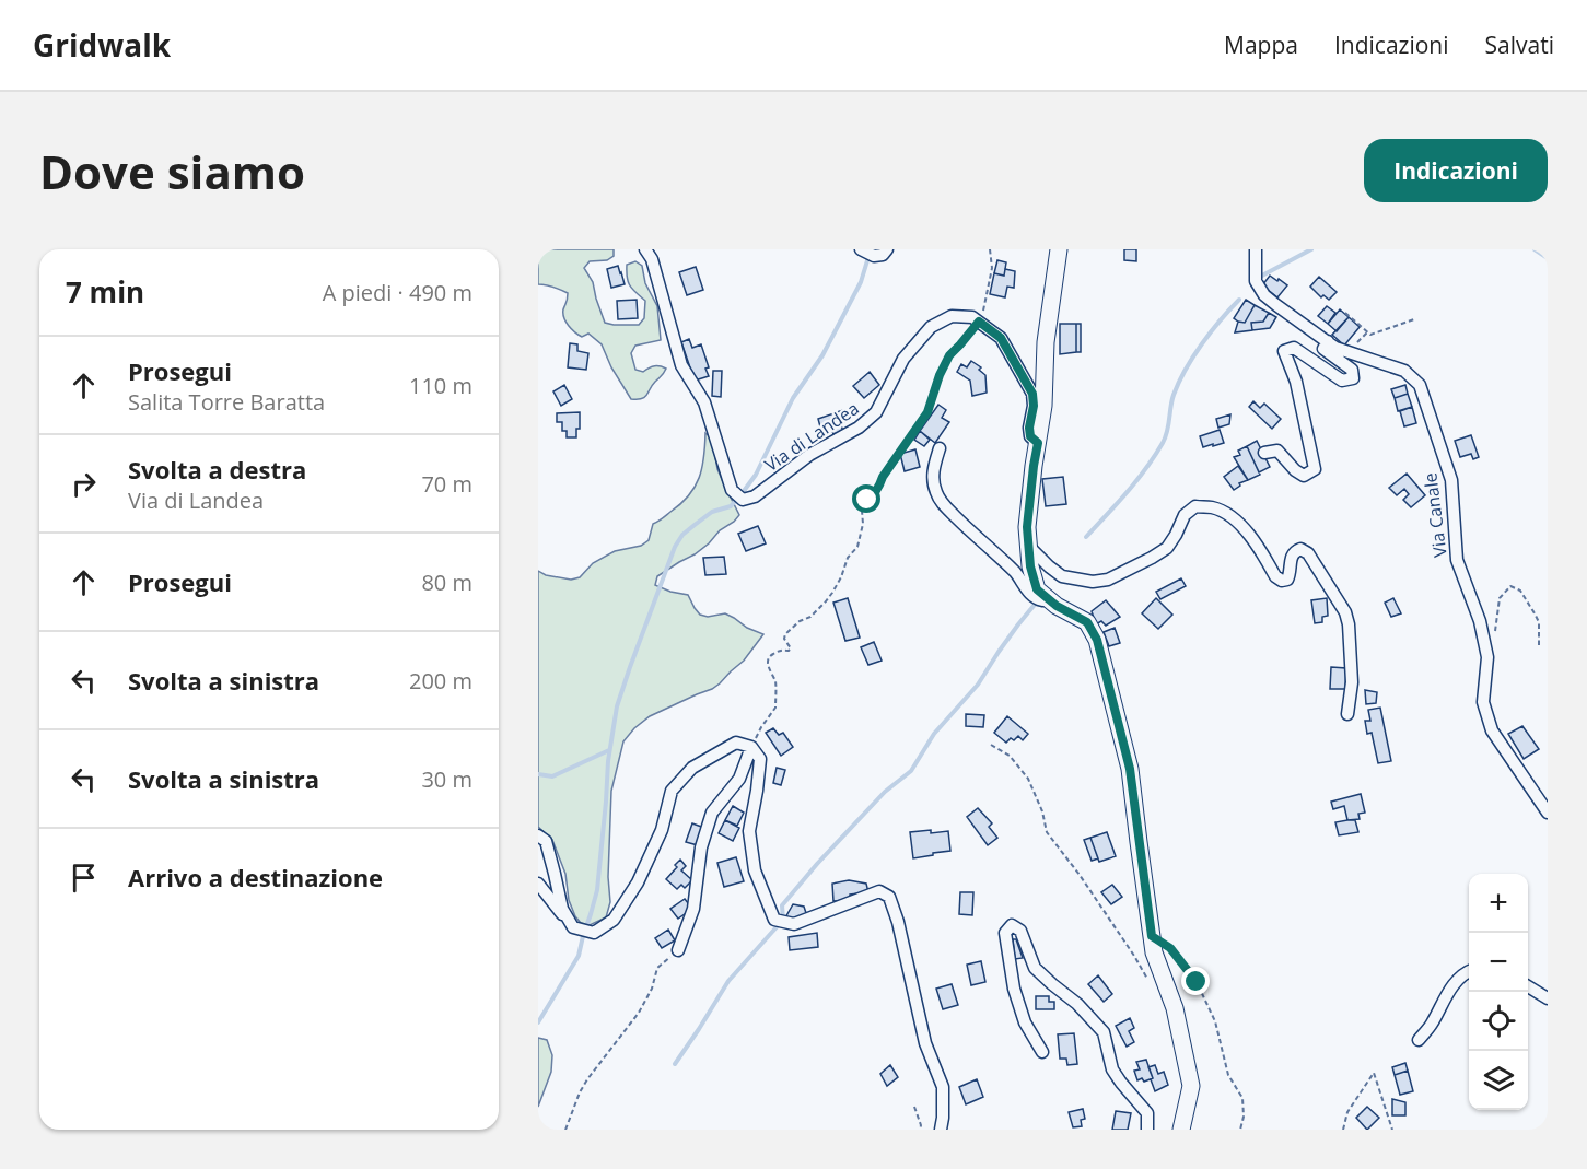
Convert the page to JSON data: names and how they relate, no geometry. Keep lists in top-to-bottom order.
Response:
{
  "streets": {
    "street": ["Via di Landea", "Via Canale"]
  },
  "page": {
    "header": "Gridwalk",
    "nav": ["Mappa", "Indicazioni", "Salvati"],
    "buttons": "Indicazioni",
    "title": "Dove siamo",
    "heading": ["7 min", "A piedi · 490 m"],
    "list": [
      ["Prosegui", "Salita Torre Baratta", "110 m"],
      ["Svolta a destra", "Via di Landea", "70 m"],
      ["Prosegui", "80 m"],
      ["Svolta a sinistra", "200 m"],
      ["Svolta a sinistra", "30 m"],
      "Arrivo a destinazione"
    ],
    "map_buttons": ["+", "−"]
  }
}
